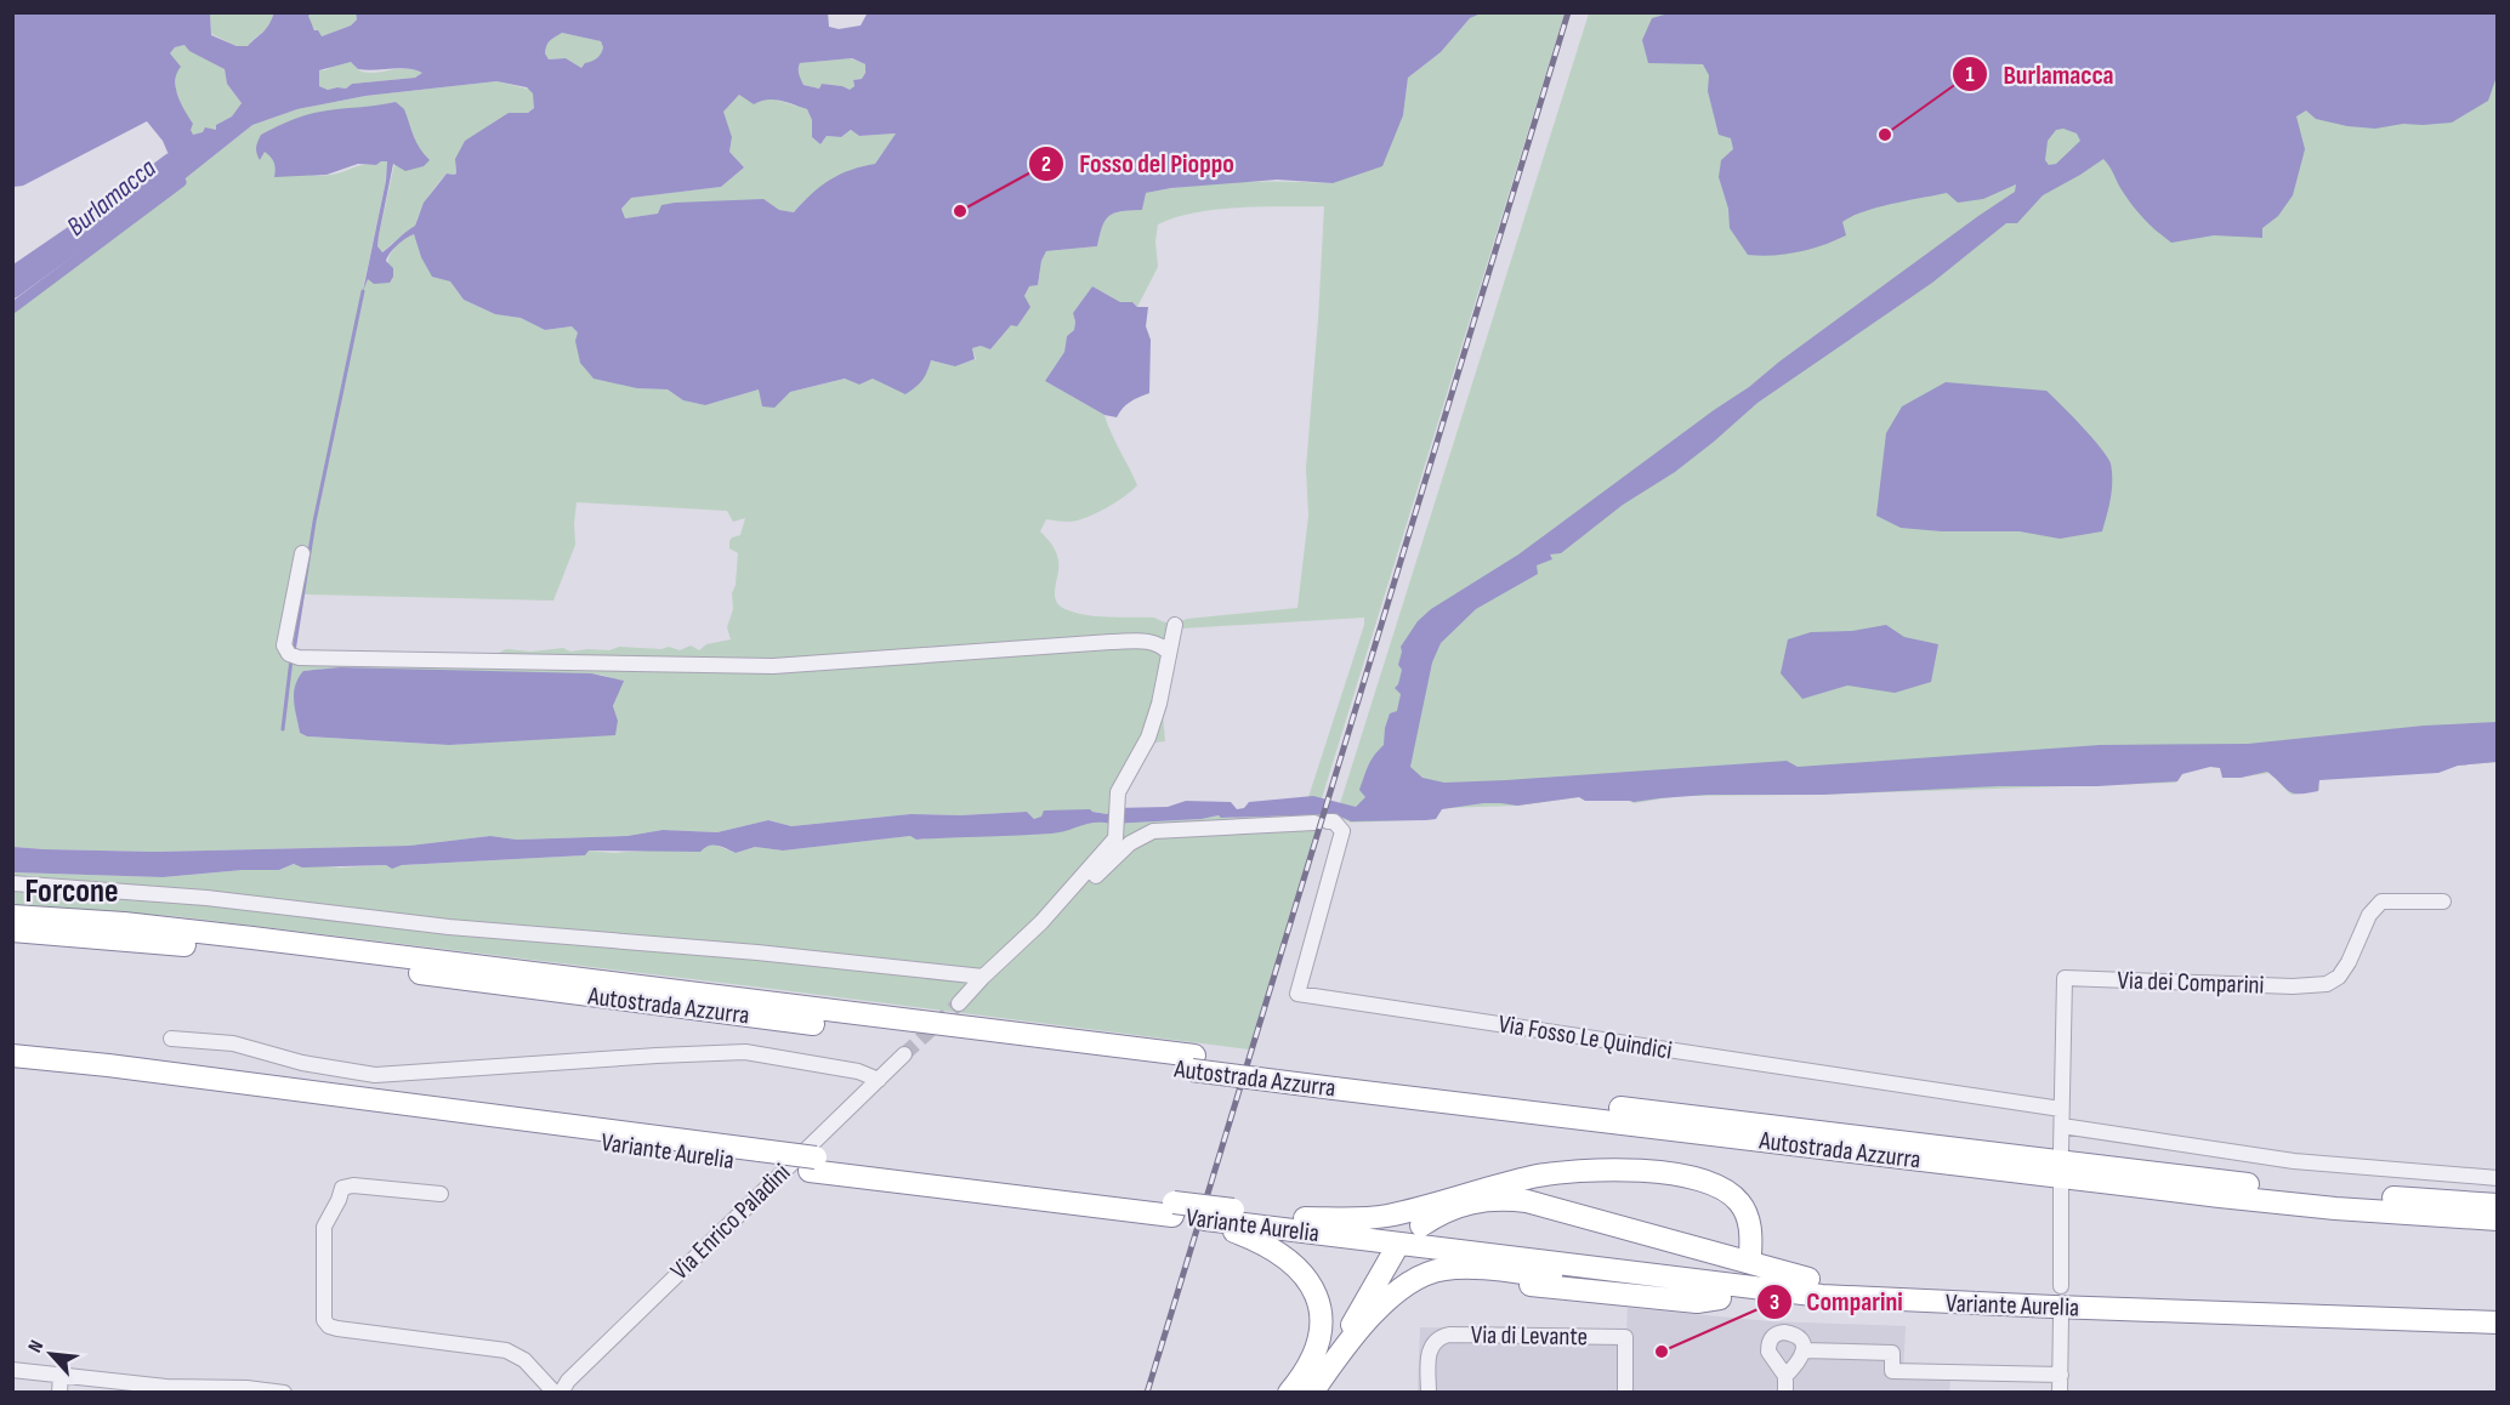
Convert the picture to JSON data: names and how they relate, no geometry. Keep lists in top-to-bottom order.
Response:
{
  "streets": {
    "highway": ["Autostrada Azzurra", "Variante Aurelia"],
    "street": [
      "Via dei Comparini",
      "Via Fosso Le Quindici",
      "Via Enrico Paladini",
      "Via di Levante"
    ]
  },
  "crossings": [
    ["Via dei Comparini", "Via Fosso Le Quindici"]
  ],
  "districts": ["Forcone"],
  "water": ["Burlamacca"],
  "places": ["Burlamacca", "Fosso del Pioppo", "Comparini"],
  "north": "top left"
}
